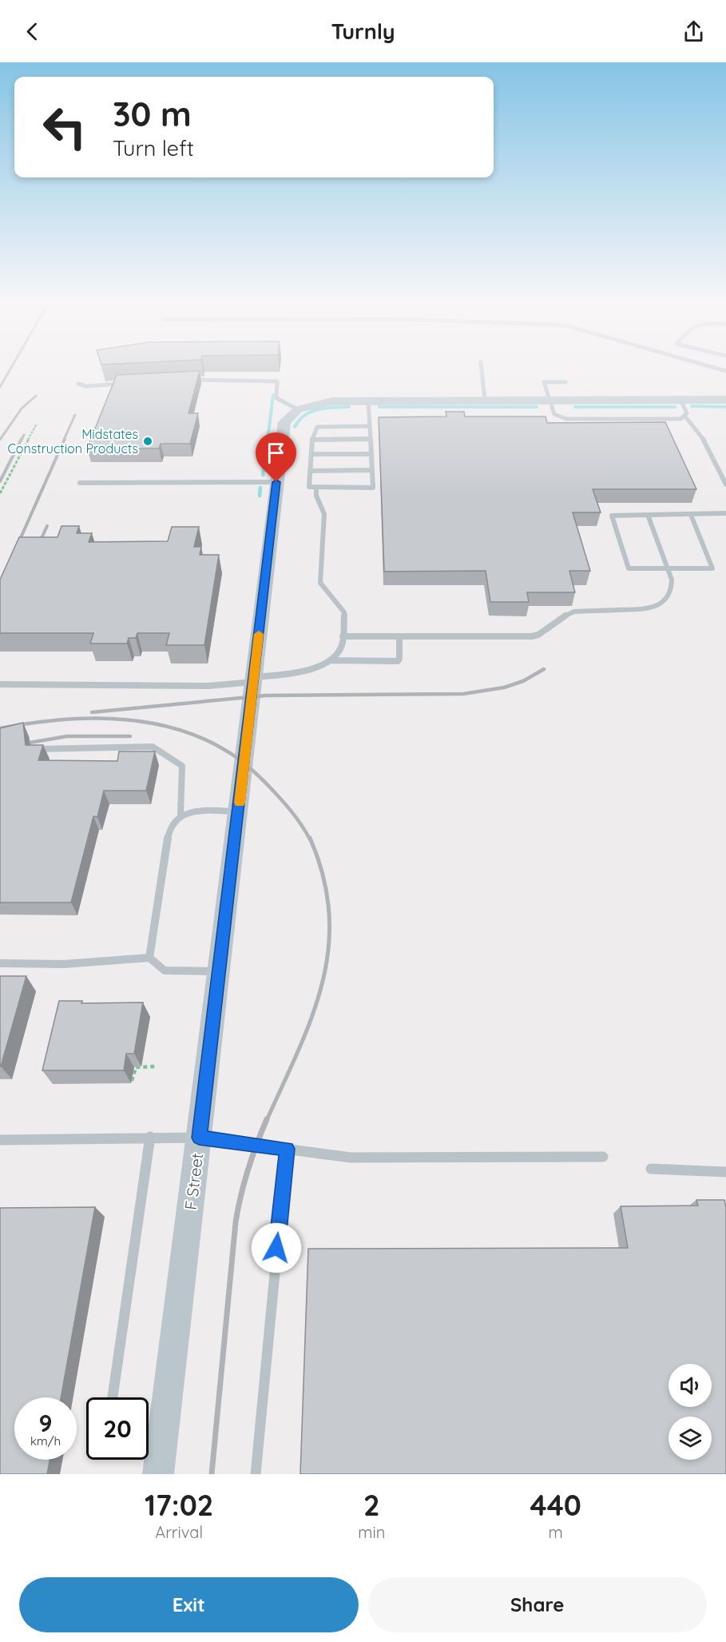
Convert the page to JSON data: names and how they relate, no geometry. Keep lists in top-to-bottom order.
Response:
{
  "streets": {
    "street": ["F Street"]
  },
  "places": ["Midstates Construction Products"],
  "page": {
    "header": "Turnly",
    "turn": ["30 m", "Turn left"],
    "speed": "9 km/h",
    "limit": "20",
    "eta": [
      "17:02",
      "Arrival",
      "2",
      "min",
      "440",
      "m"
    ],
    "buttons": ["Exit", "Share"]
  }
}
